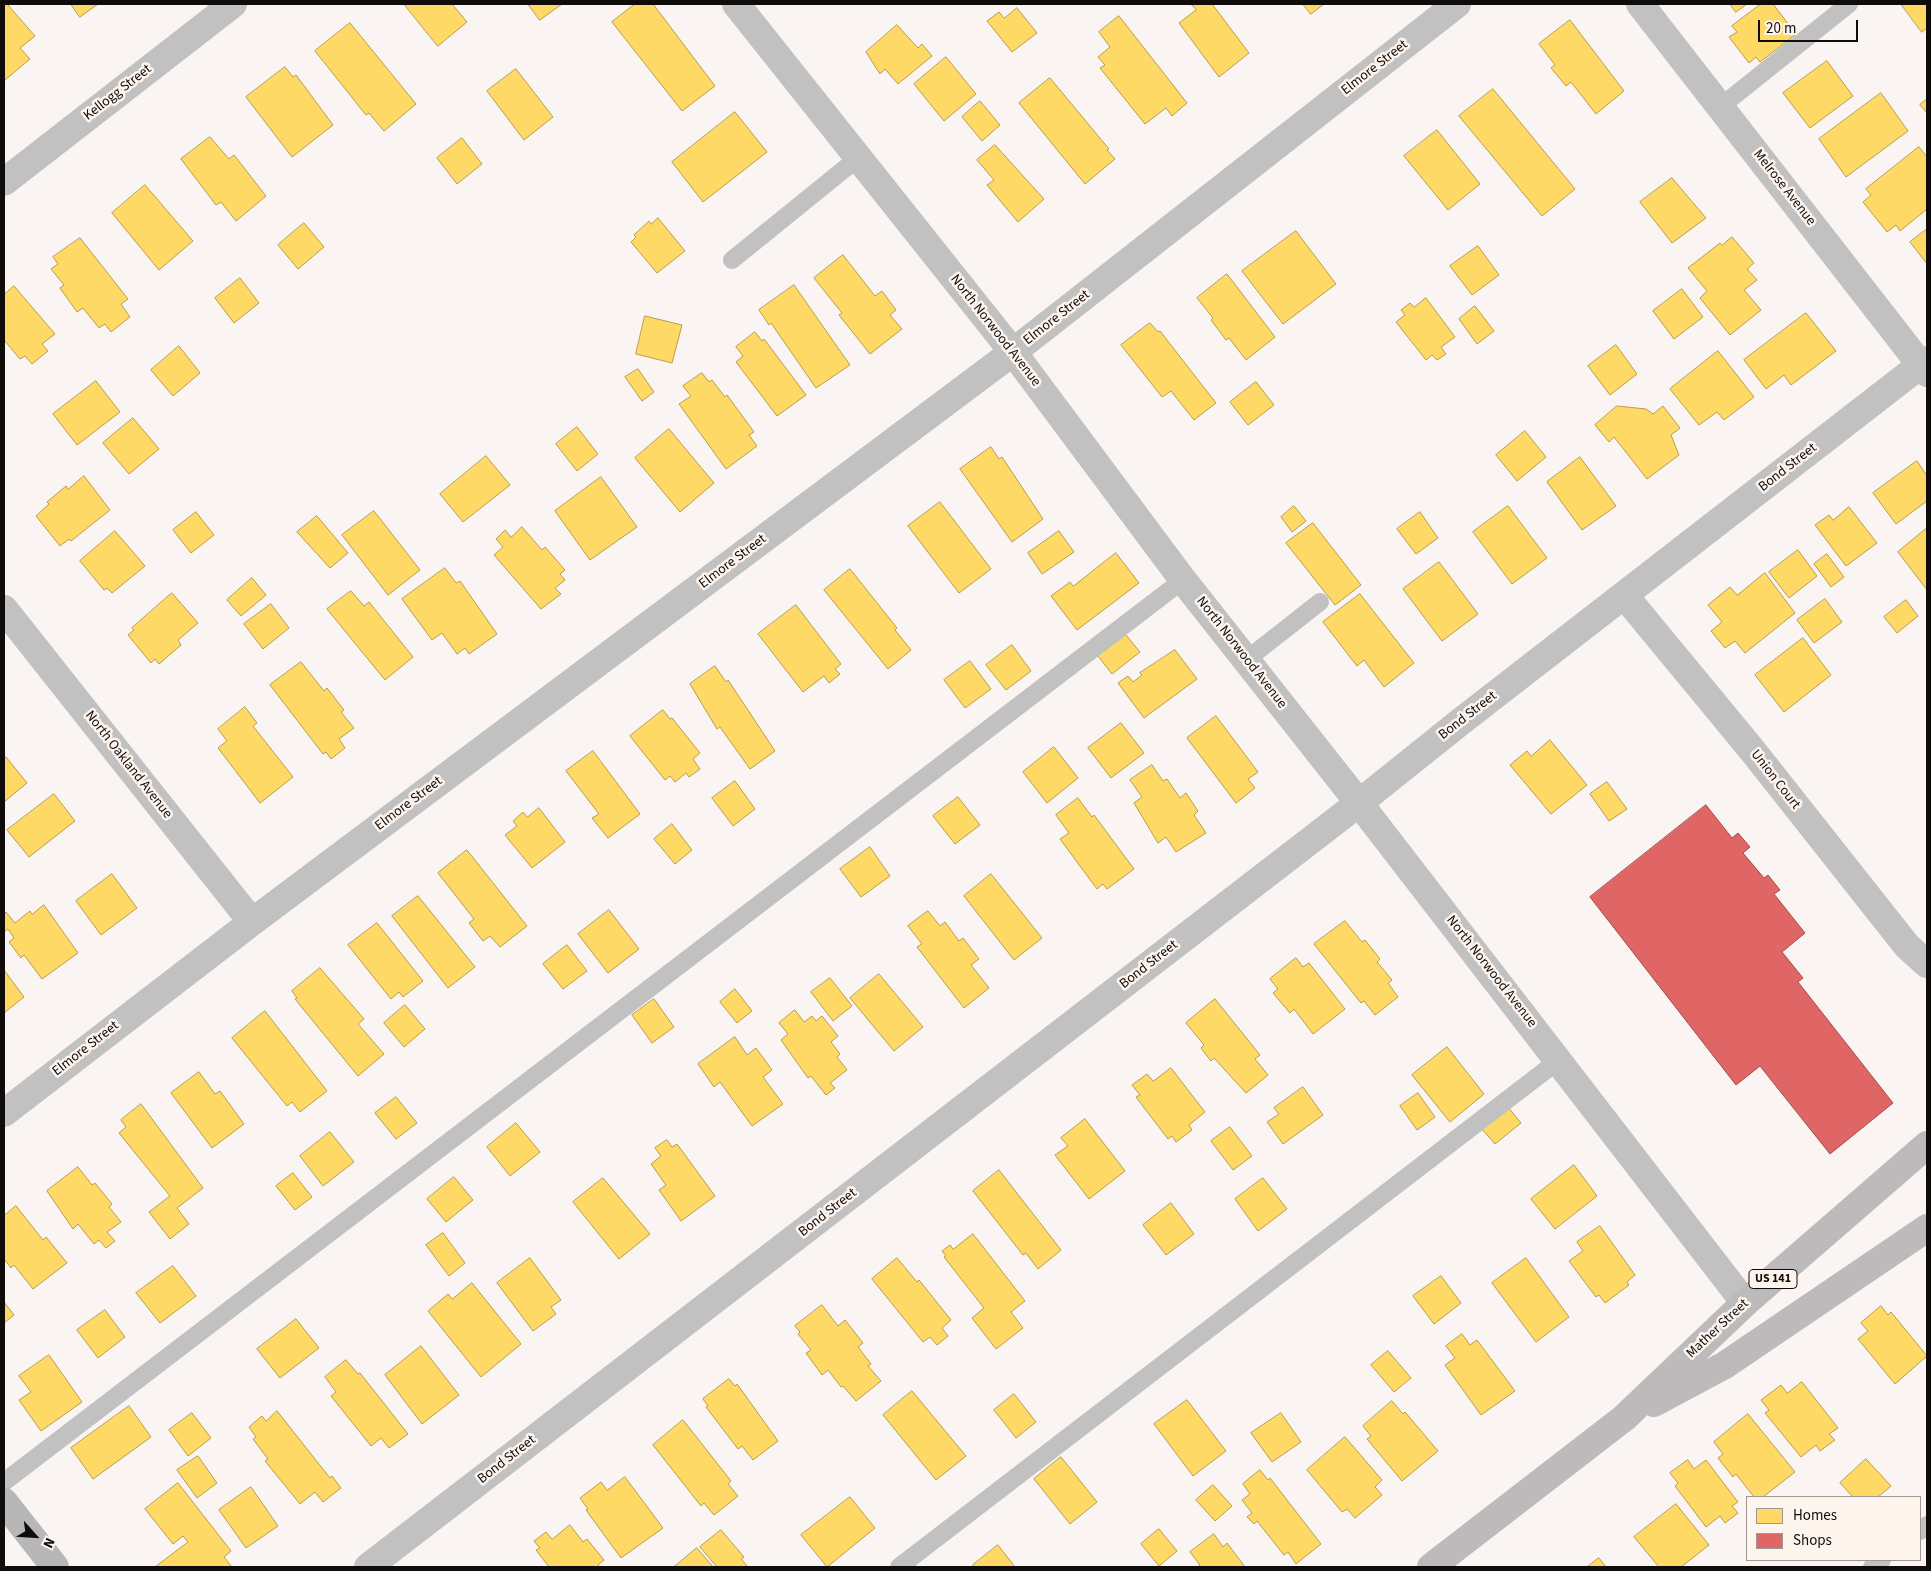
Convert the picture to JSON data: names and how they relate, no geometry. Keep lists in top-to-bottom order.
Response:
{
  "streets": {
    "main road": ["US 141", "Mather Street"],
    "street": [
      "Elmore Street",
      "Kellogg Street",
      "Melrose Avenue",
      "North Norwood Avenue",
      "Bond Street",
      "North Oakland Avenue",
      "Union Court"
    ]
  },
  "crossings": [
    ["Elmore Street", "North Norwood Avenue"],
    ["Elmore Street", "North Oakland Avenue"],
    ["Melrose Avenue", "Bond Street"],
    ["North Norwood Avenue", "Bond Street"],
    ["North Norwood Avenue", "Mather Street"],
    ["Bond Street", "Union Court"]
  ],
  "legend": ["Homes", "Shops"],
  "scale_bar": "20 m",
  "north": "bottom right"
}
